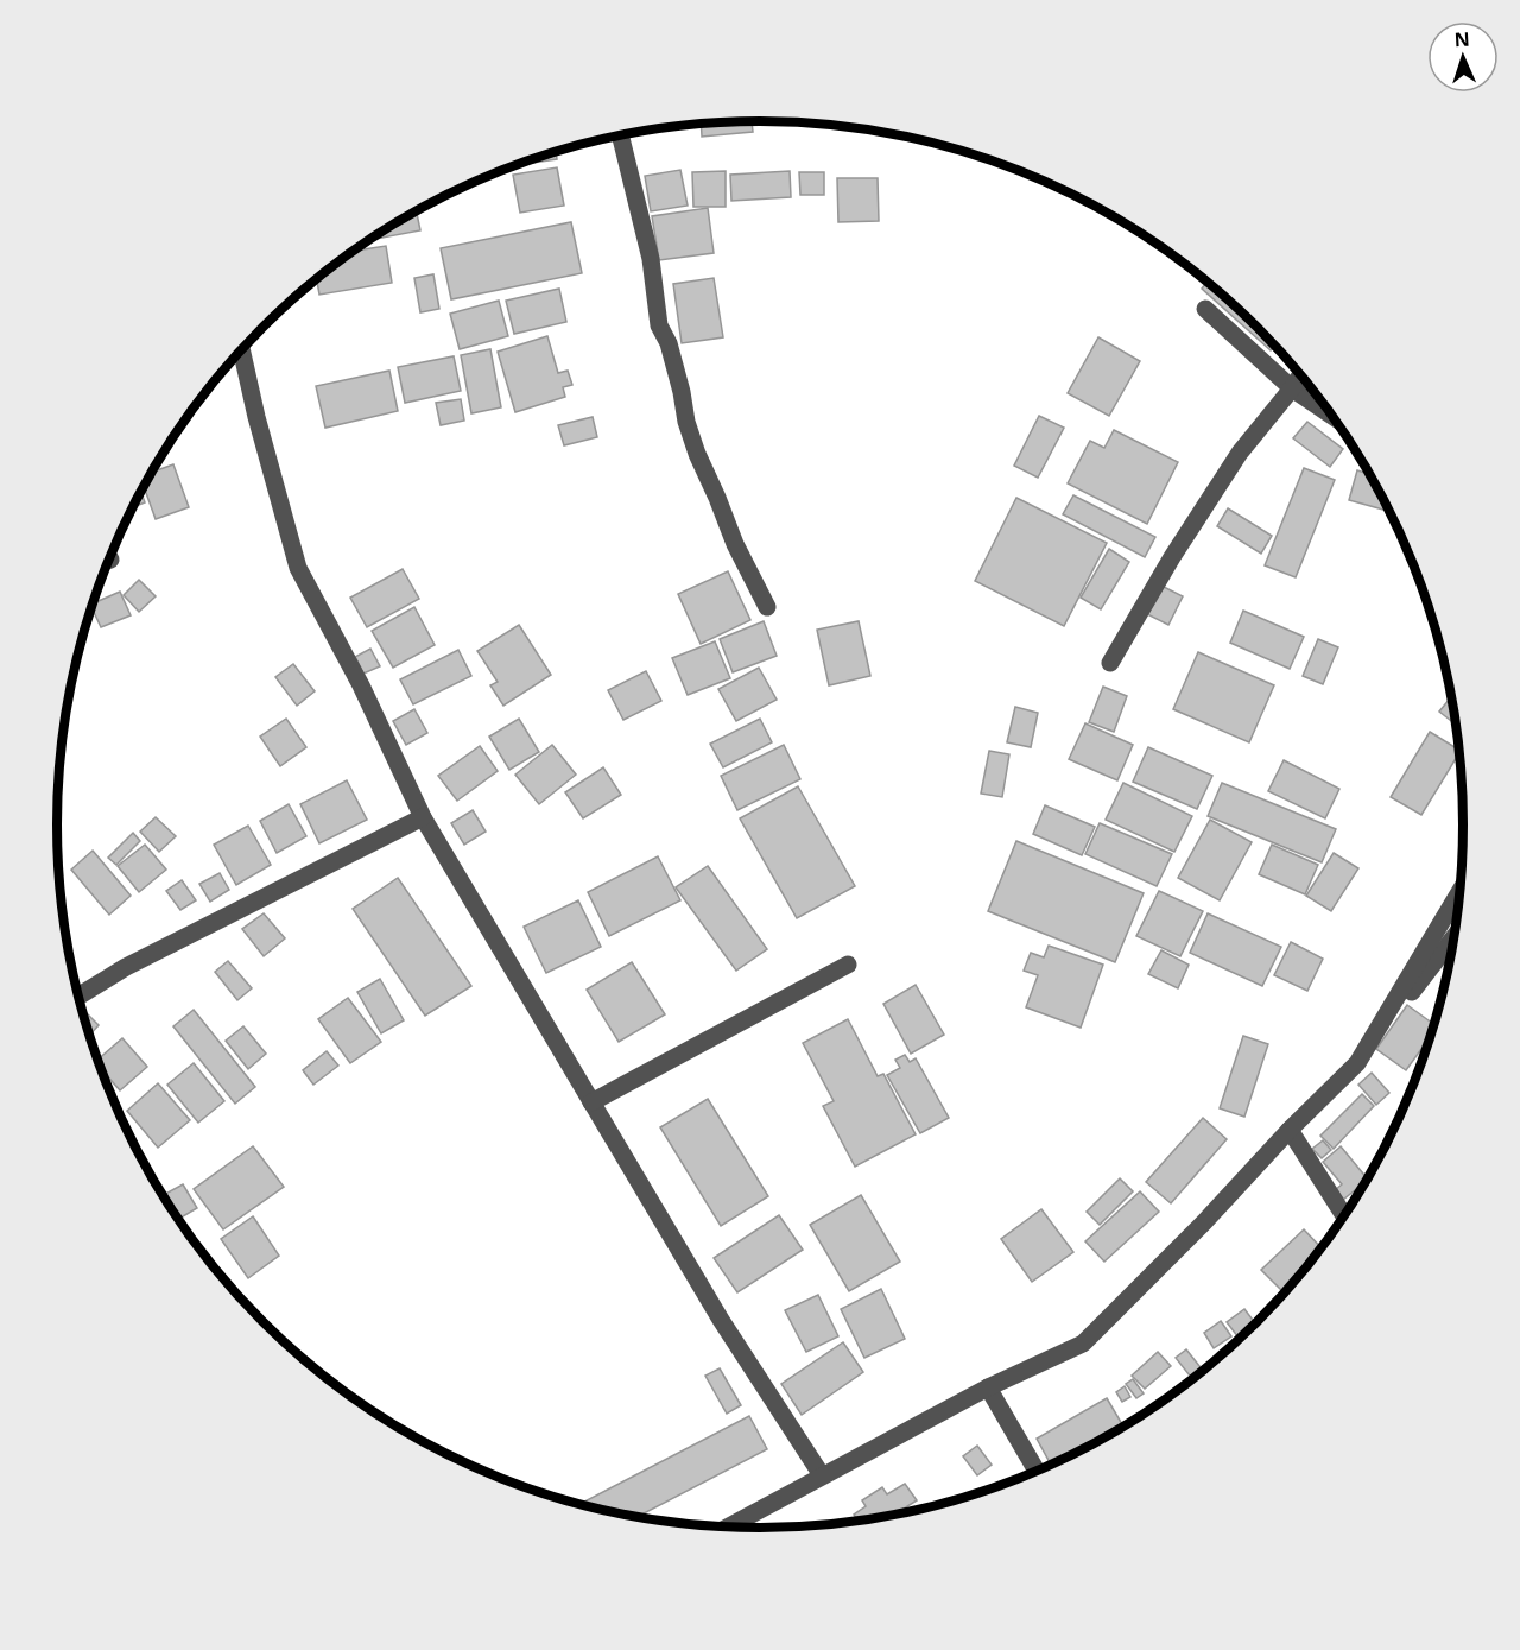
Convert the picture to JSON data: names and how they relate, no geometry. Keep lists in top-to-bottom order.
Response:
{
  "north": "top"
}
